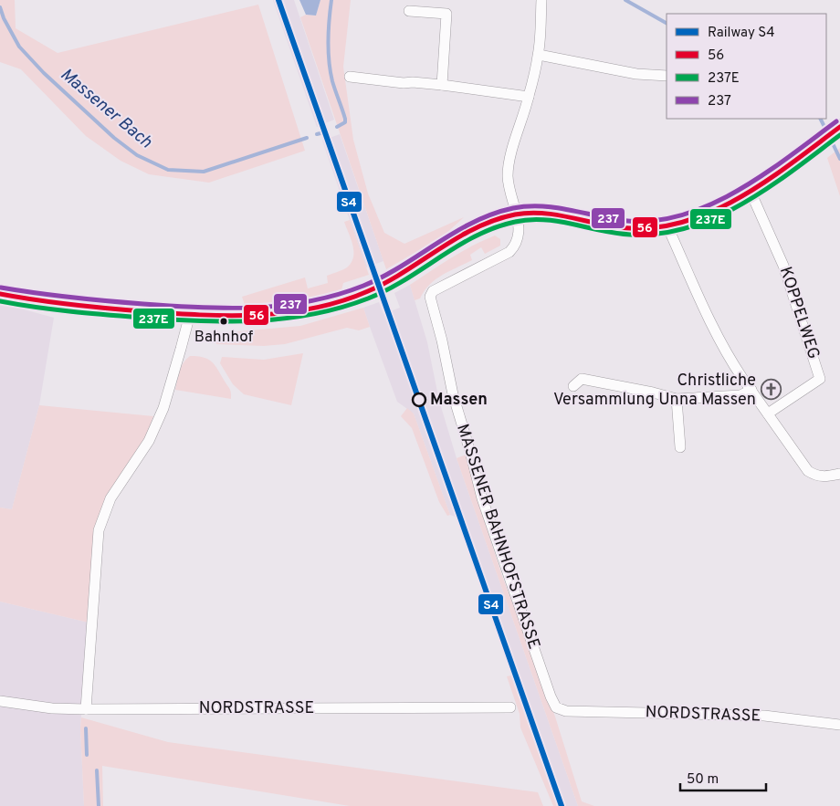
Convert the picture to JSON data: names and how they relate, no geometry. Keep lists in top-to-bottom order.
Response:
{
  "streets": {
    "street": ["KOPPELWEG", "MASSENER BAHNHOFSTRASSE", "NORDSTRASSE"]
  },
  "crossings": [
    ["MASSENER BAHNHOFSTRASSE", "NORDSTRASSE"]
  ],
  "water": ["Massener Bach"],
  "places": {
    "other": ["Bahnhof", "Massen"],
    "church": ["Christliche Versammlung Unna Massen"]
  },
  "lines": [
    "rail line S4",
    "transit line 237",
    "transit line 56",
    "transit line 237E"
  ],
  "legend": [
    "Railway S4",
    "56",
    "237E",
    "237"
  ],
  "scale_bar": "50 m"
}
